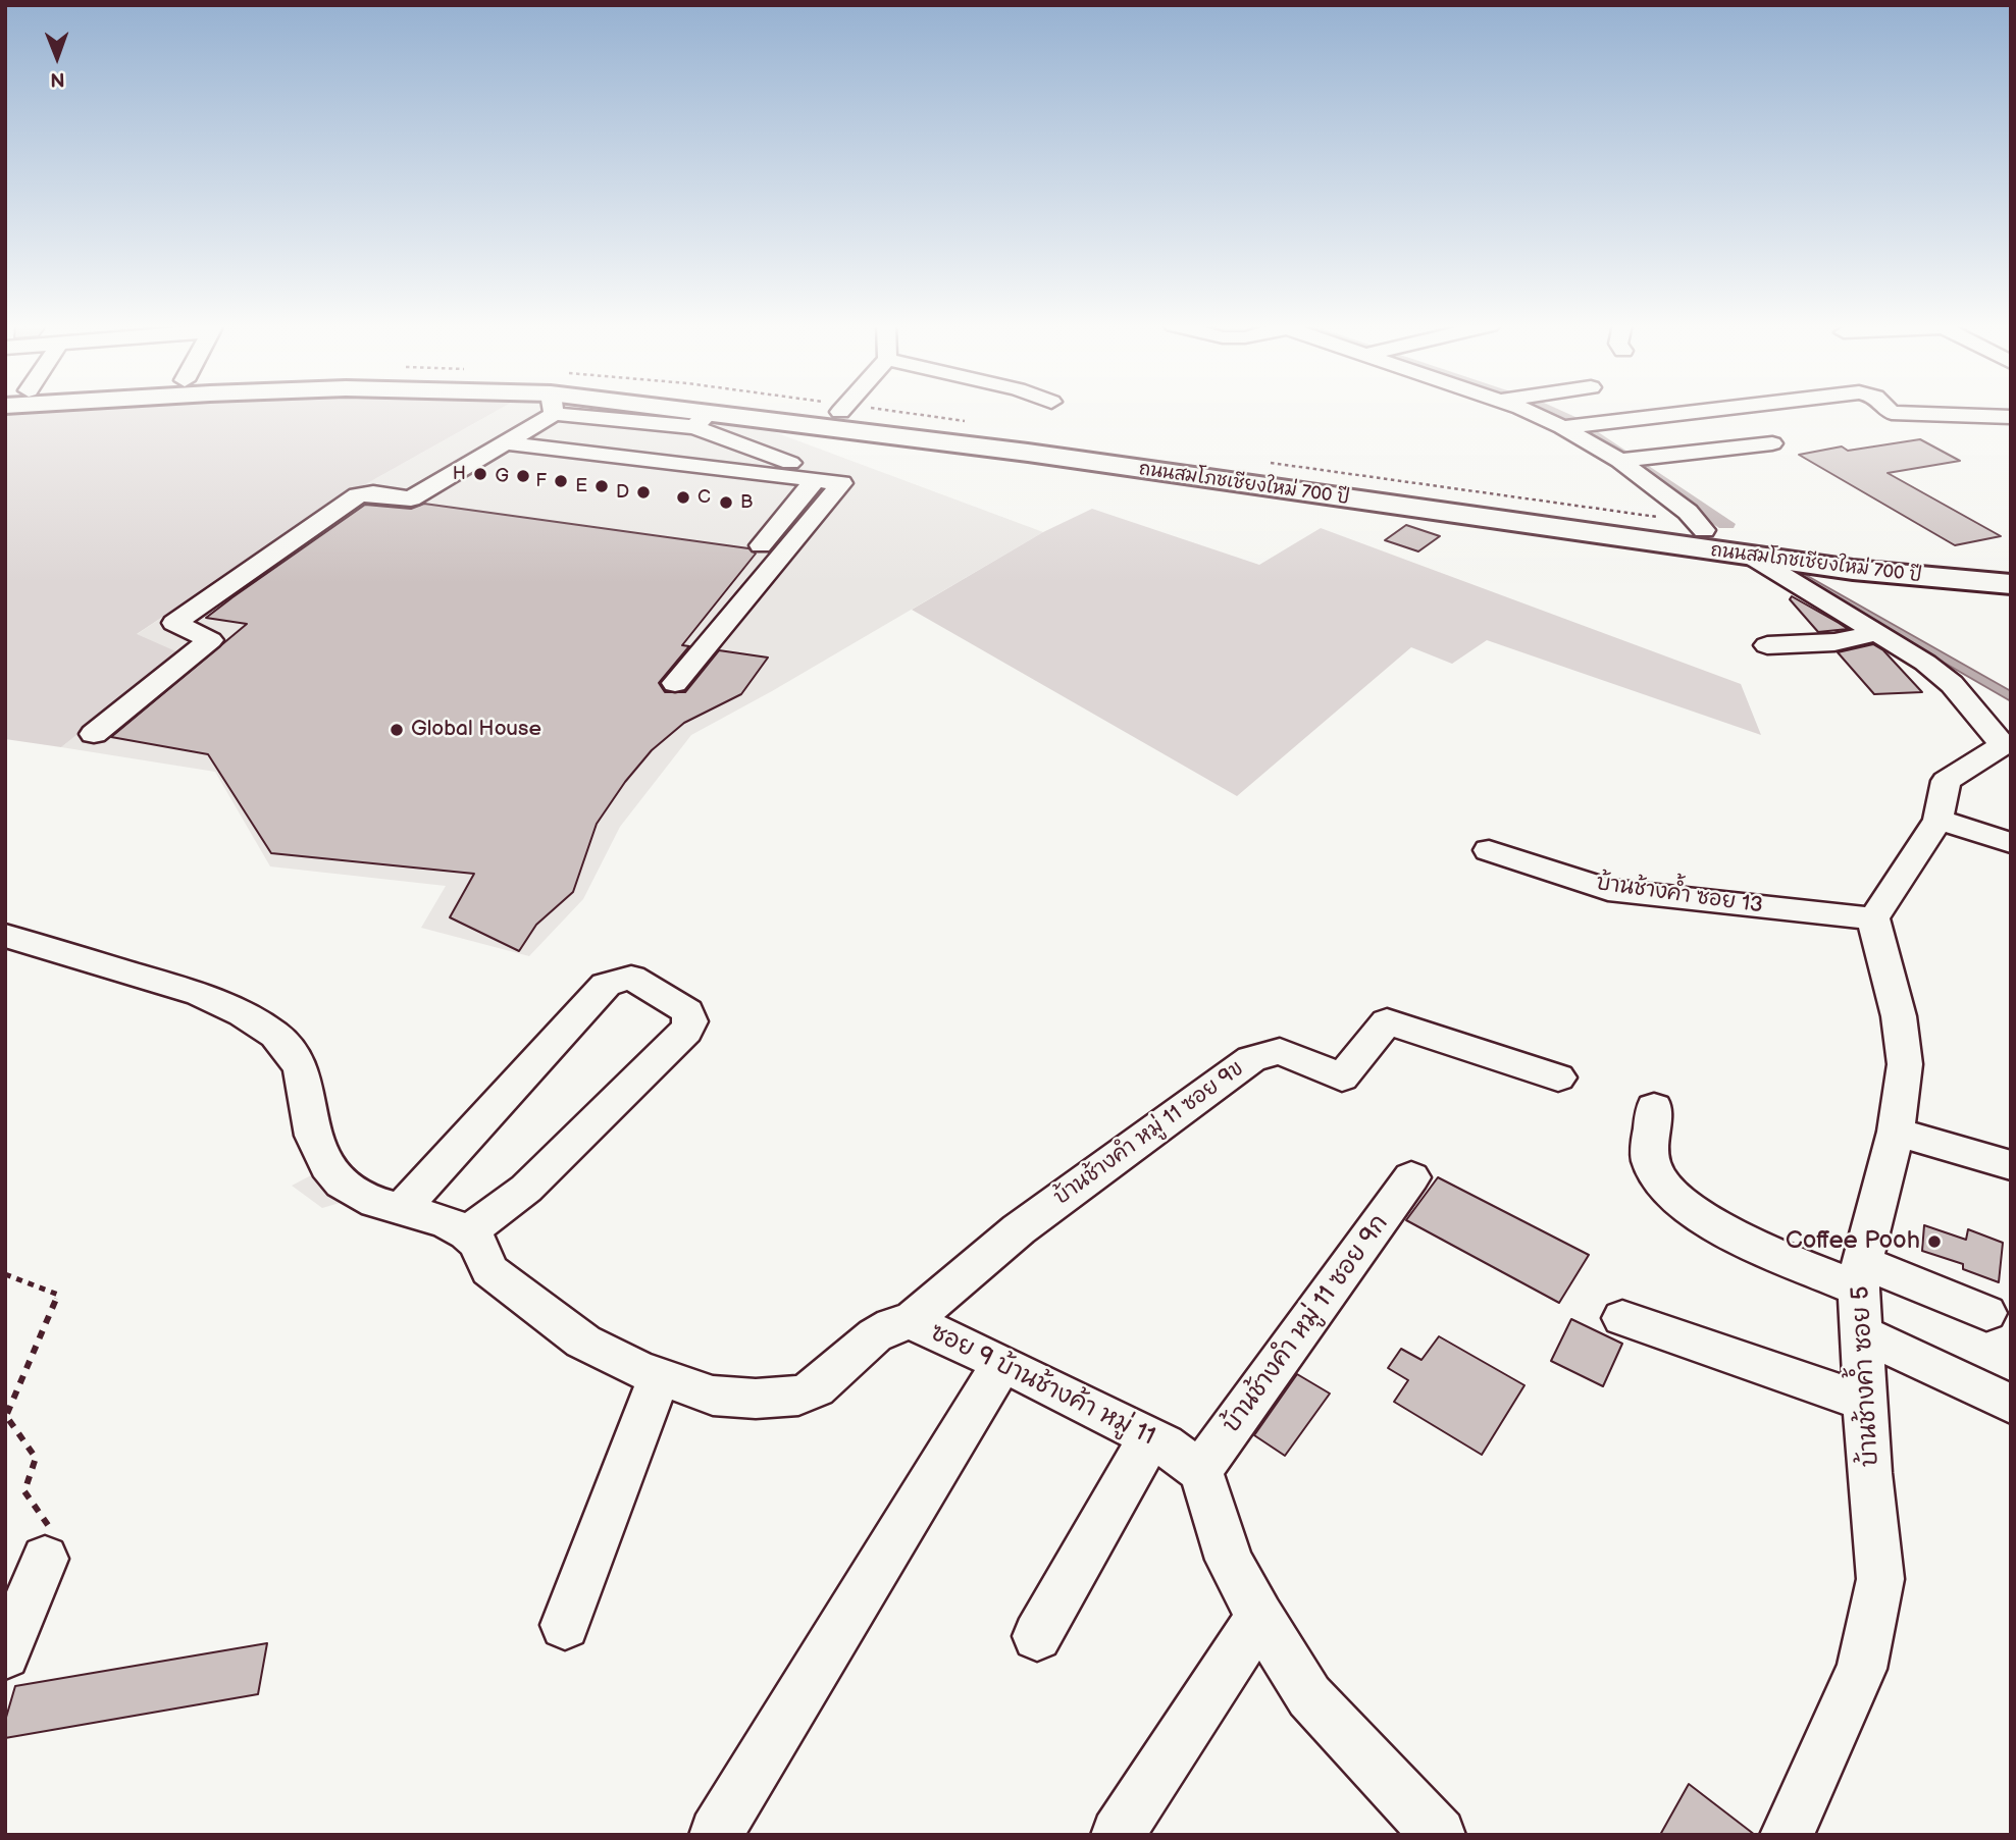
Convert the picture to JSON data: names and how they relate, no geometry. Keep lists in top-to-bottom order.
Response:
{
  "streets": {
    "main road": ["ถนนสมโภชเชียงใหม่ 700 ปี"],
    "street": [
      "บ้านช้างค้ำ ซอย 13",
      "บ้านช้างคำ หมู่ 11 ซอย 9ข",
      "บ้านช้างคำ หมู่ 11 ซอย 9ก",
      "บ้านช้างค้ำ ซอย 5",
      "ซอย 9 บ้านช้างค้า หมู่ 11"
    ]
  },
  "crossings": [
    ["บ้านช้างค้ำ ซอย 13", "บ้านช้างค้ำ ซอย 5"],
    ["บ้านช้างคำ หมู่ 11 ซอย 9ข", "ซอย 9 บ้านช้างค้า หมู่ 11"],
    ["บ้านช้างคำ หมู่ 11 ซอย 9ก", "ซอย 9 บ้านช้างค้า หมู่ 11"]
  ],
  "places": [
    "H",
    "G",
    "F",
    "E",
    "D",
    "C",
    "B",
    "Global House",
    "Coffee Pooh"
  ],
  "north": "bottom"
}
